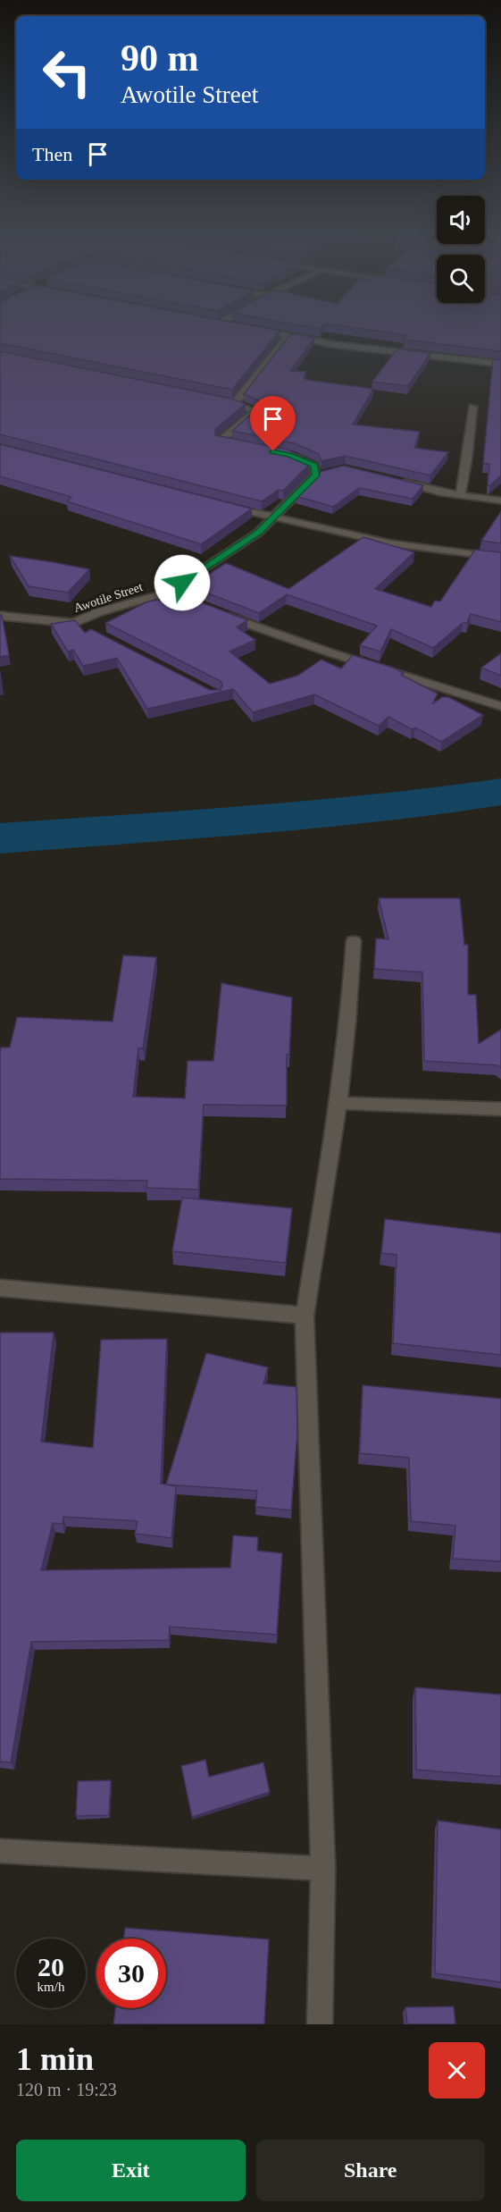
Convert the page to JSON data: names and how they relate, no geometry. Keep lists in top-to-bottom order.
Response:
{
  "streets": {
    "street": ["Awotile Street"]
  },
  "page": {
    "turn": ["90 m", "Awotile Street"],
    "then": "Then",
    "speed": "20 km/h",
    "limit": "30",
    "heading": ["1 min", "120 m · 19:23"],
    "buttons": ["Exit", "Share"]
  }
}
